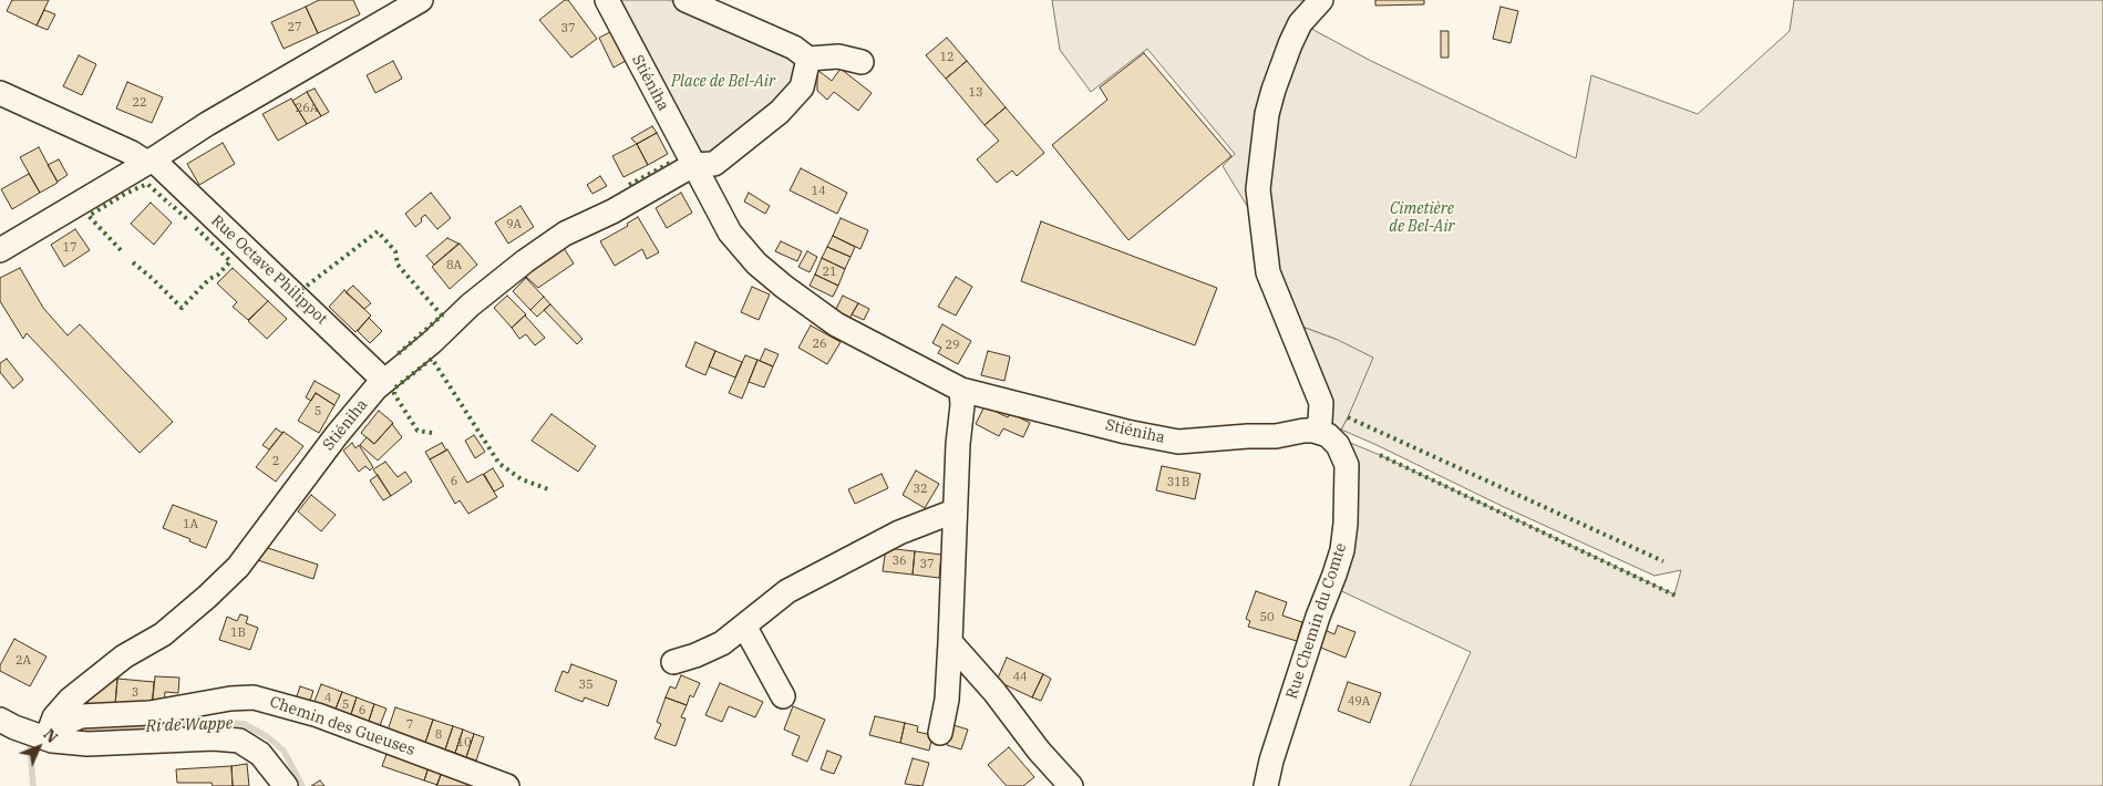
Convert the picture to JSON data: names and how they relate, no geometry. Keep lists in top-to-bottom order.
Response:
{
  "streets": {
    "street": [
      "Stiéniha",
      "Rue Octave Philippot",
      "Rue Chemin du Comte",
      "Chemin des Gueuses"
    ]
  },
  "crossings": [
    ["Stiéniha", "Rue Octave Philippot"],
    ["Stiéniha", "Rue Chemin du Comte"],
    ["Stiéniha", "Chemin des Gueuses"]
  ],
  "water": ["Ri de Wappe"],
  "parks": ["Place de Bel-Air", "Cimetière de Bel-Air"],
  "house_numbers": [
    "27",
    "37",
    "12",
    "13",
    "22",
    "26A",
    "14",
    "9A",
    "17",
    "8A",
    "21",
    "26",
    "29",
    "5",
    "2",
    "6",
    "31B",
    "32",
    "1A",
    "36",
    "37",
    "50",
    "1B",
    "2A",
    "44",
    "35",
    "3",
    "4",
    "49A",
    "5",
    "6",
    "7",
    "8",
    "10"
  ],
  "north": "top right"
}
